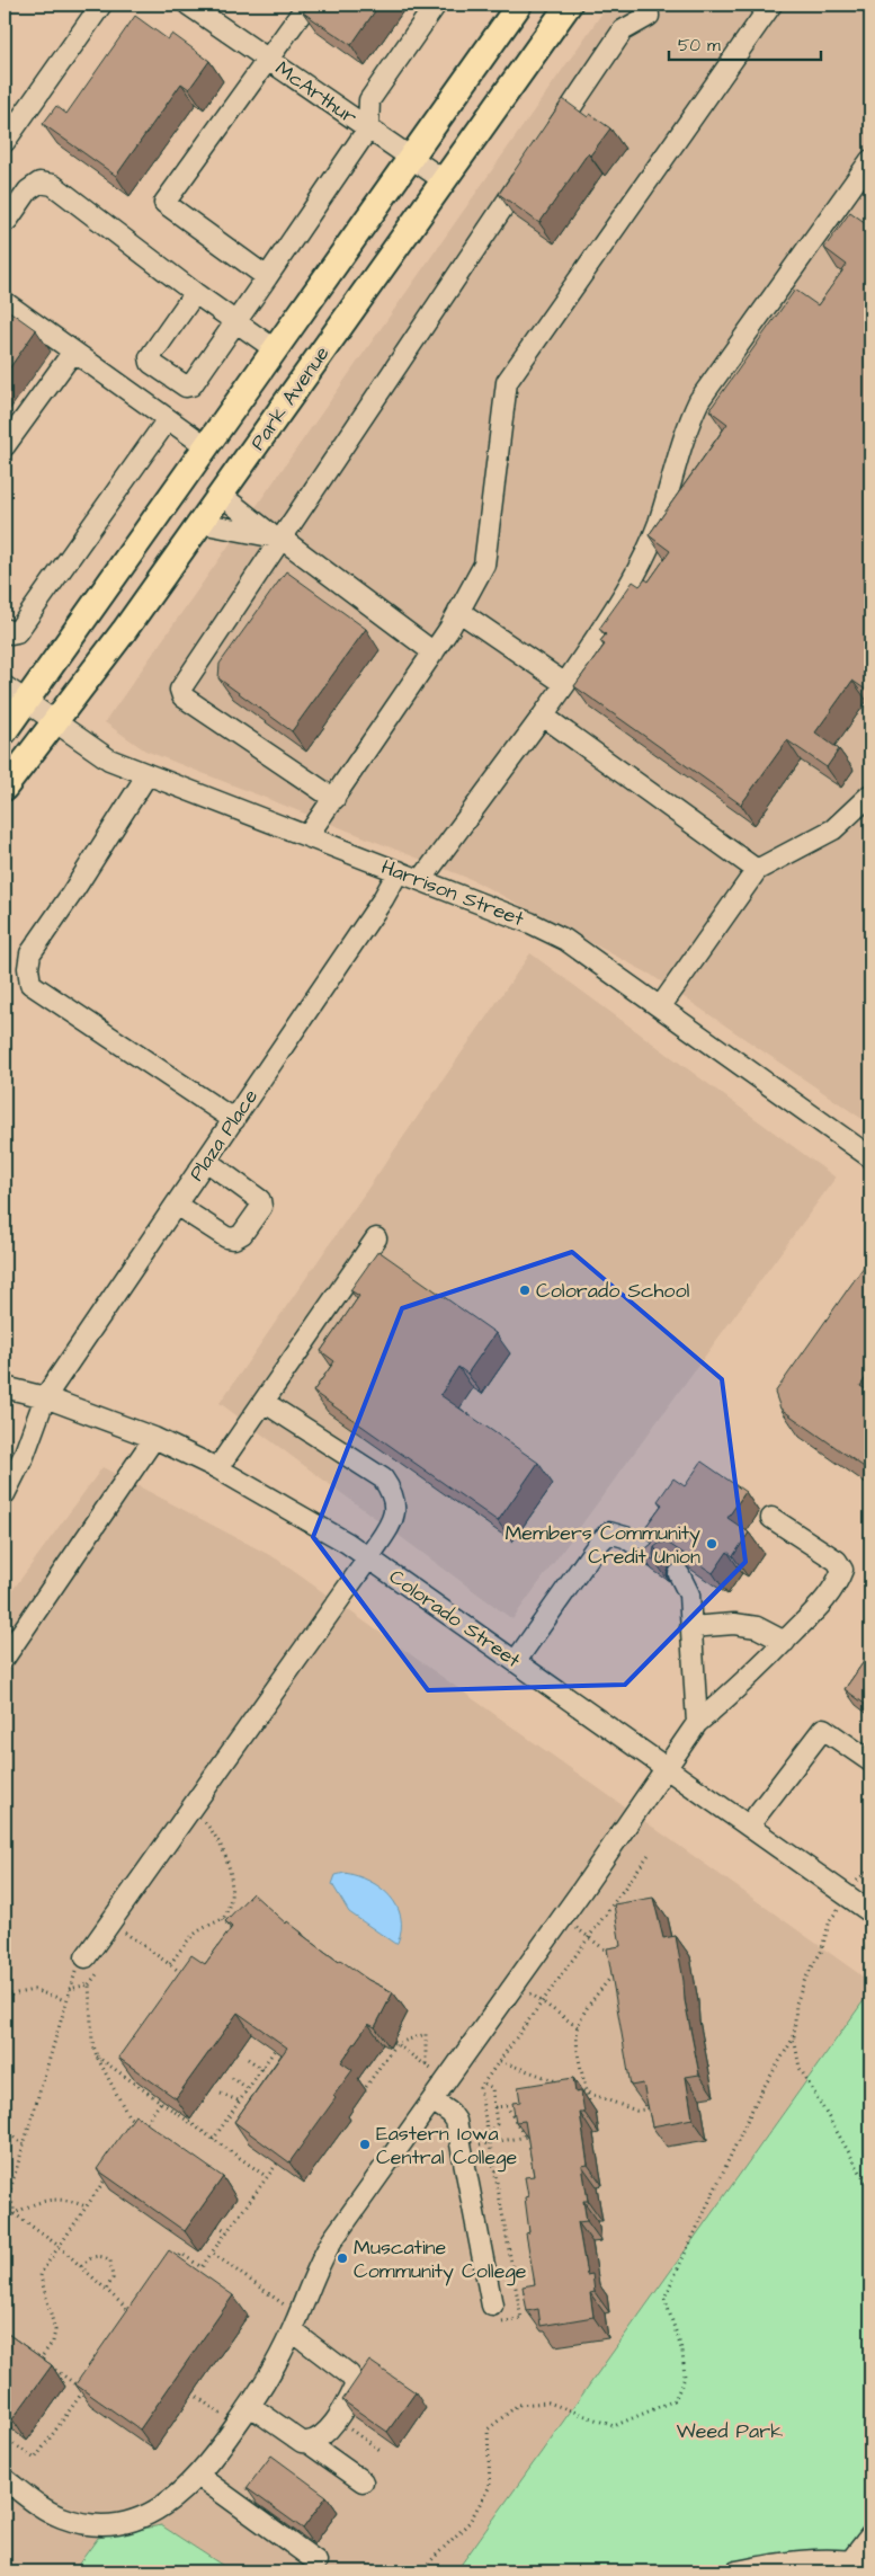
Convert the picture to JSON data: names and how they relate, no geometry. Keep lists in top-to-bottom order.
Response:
{
  "streets": {
    "main road": ["Park Avenue"],
    "street": [
      "McArthur",
      "Harrison Street",
      "Plaza Place",
      "Colorado Street"
    ]
  },
  "crossings": [
    ["McArthur", "Park Avenue"],
    ["Park Avenue", "Harrison Street"],
    ["Harrison Street", "Plaza Place"],
    ["Plaza Place", "Colorado Street"]
  ],
  "parks": ["Weed Park"],
  "places": [
    "Colorado School",
    "Members Community Credit Union",
    "Eastern Iowa Central College",
    "Muscatine Community College"
  ],
  "scale_bar": "50 m"
}
